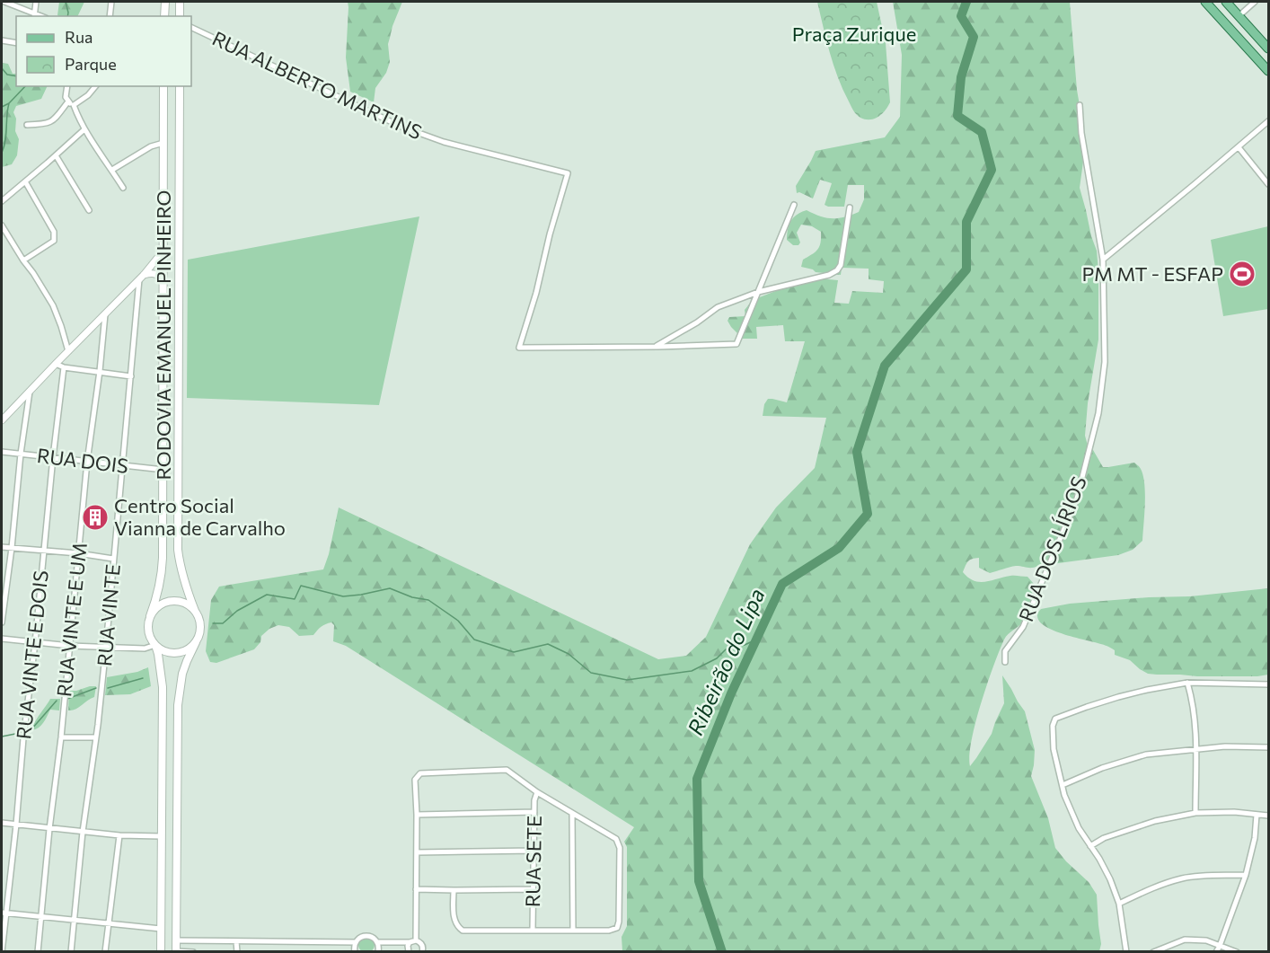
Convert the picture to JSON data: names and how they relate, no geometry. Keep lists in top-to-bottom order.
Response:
{
  "streets": {
    "main road": ["RODOVIA EMANUEL PINHEIRO"],
    "street": [
      "RUA ALBERTO MARTINS",
      "RUA DOIS",
      "RUA DOS LÍRIOS",
      "RUA VINTE",
      "RUA VINTE E UM",
      "RUA VINTE E DOIS",
      "RUA SETE"
    ]
  },
  "crossings": [
    ["RODOVIA EMANUEL PINHEIRO", "RUA DOIS"],
    ["RUA DOIS", "RUA VINTE"],
    ["RUA DOIS", "RUA VINTE E UM"],
    ["RUA DOIS", "RUA VINTE E DOIS"]
  ],
  "water": ["Ribeirão do Lipa"],
  "parks": ["Praça Zurique"],
  "places": {
    "sports": ["PM MT - ESFAP"],
    "building": ["Centro Social Vianna de Carvalho"]
  },
  "legend": ["Rua", "Parque"]
}
